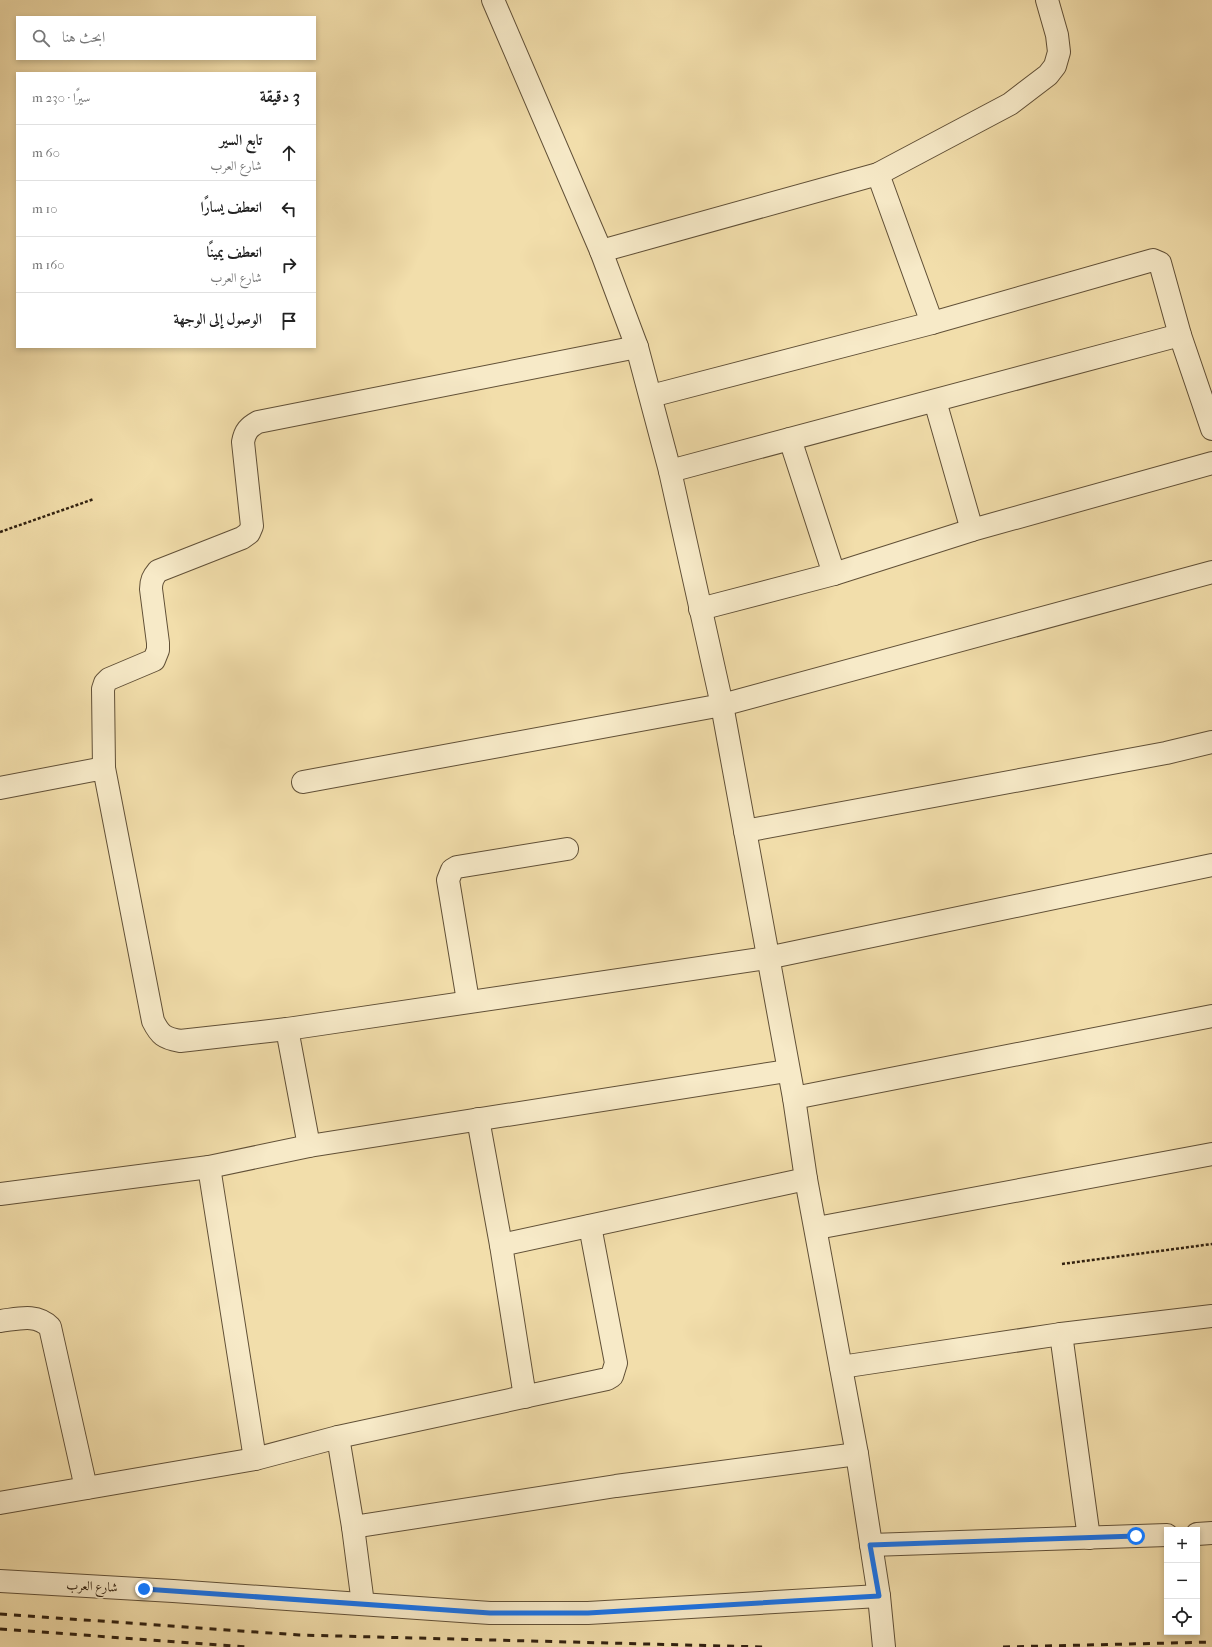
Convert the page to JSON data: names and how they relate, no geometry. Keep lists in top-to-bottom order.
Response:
{
  "streets": {
    "street": ["شارع العرب"]
  },
  "page": {
    "search": "ابحث هنا",
    "heading": ["3 دقيقة", "سيرًا · 230 m"],
    "list": [
      ["تابع السير", "شارع العرب", "60 m"],
      ["انعطف يسارًا", "10 m"],
      ["انعطف يمينًا", "شارع العرب", "160 m"],
      "الوصول إلى الوجهة"
    ],
    "map_buttons": ["+", "−"]
  }
}
